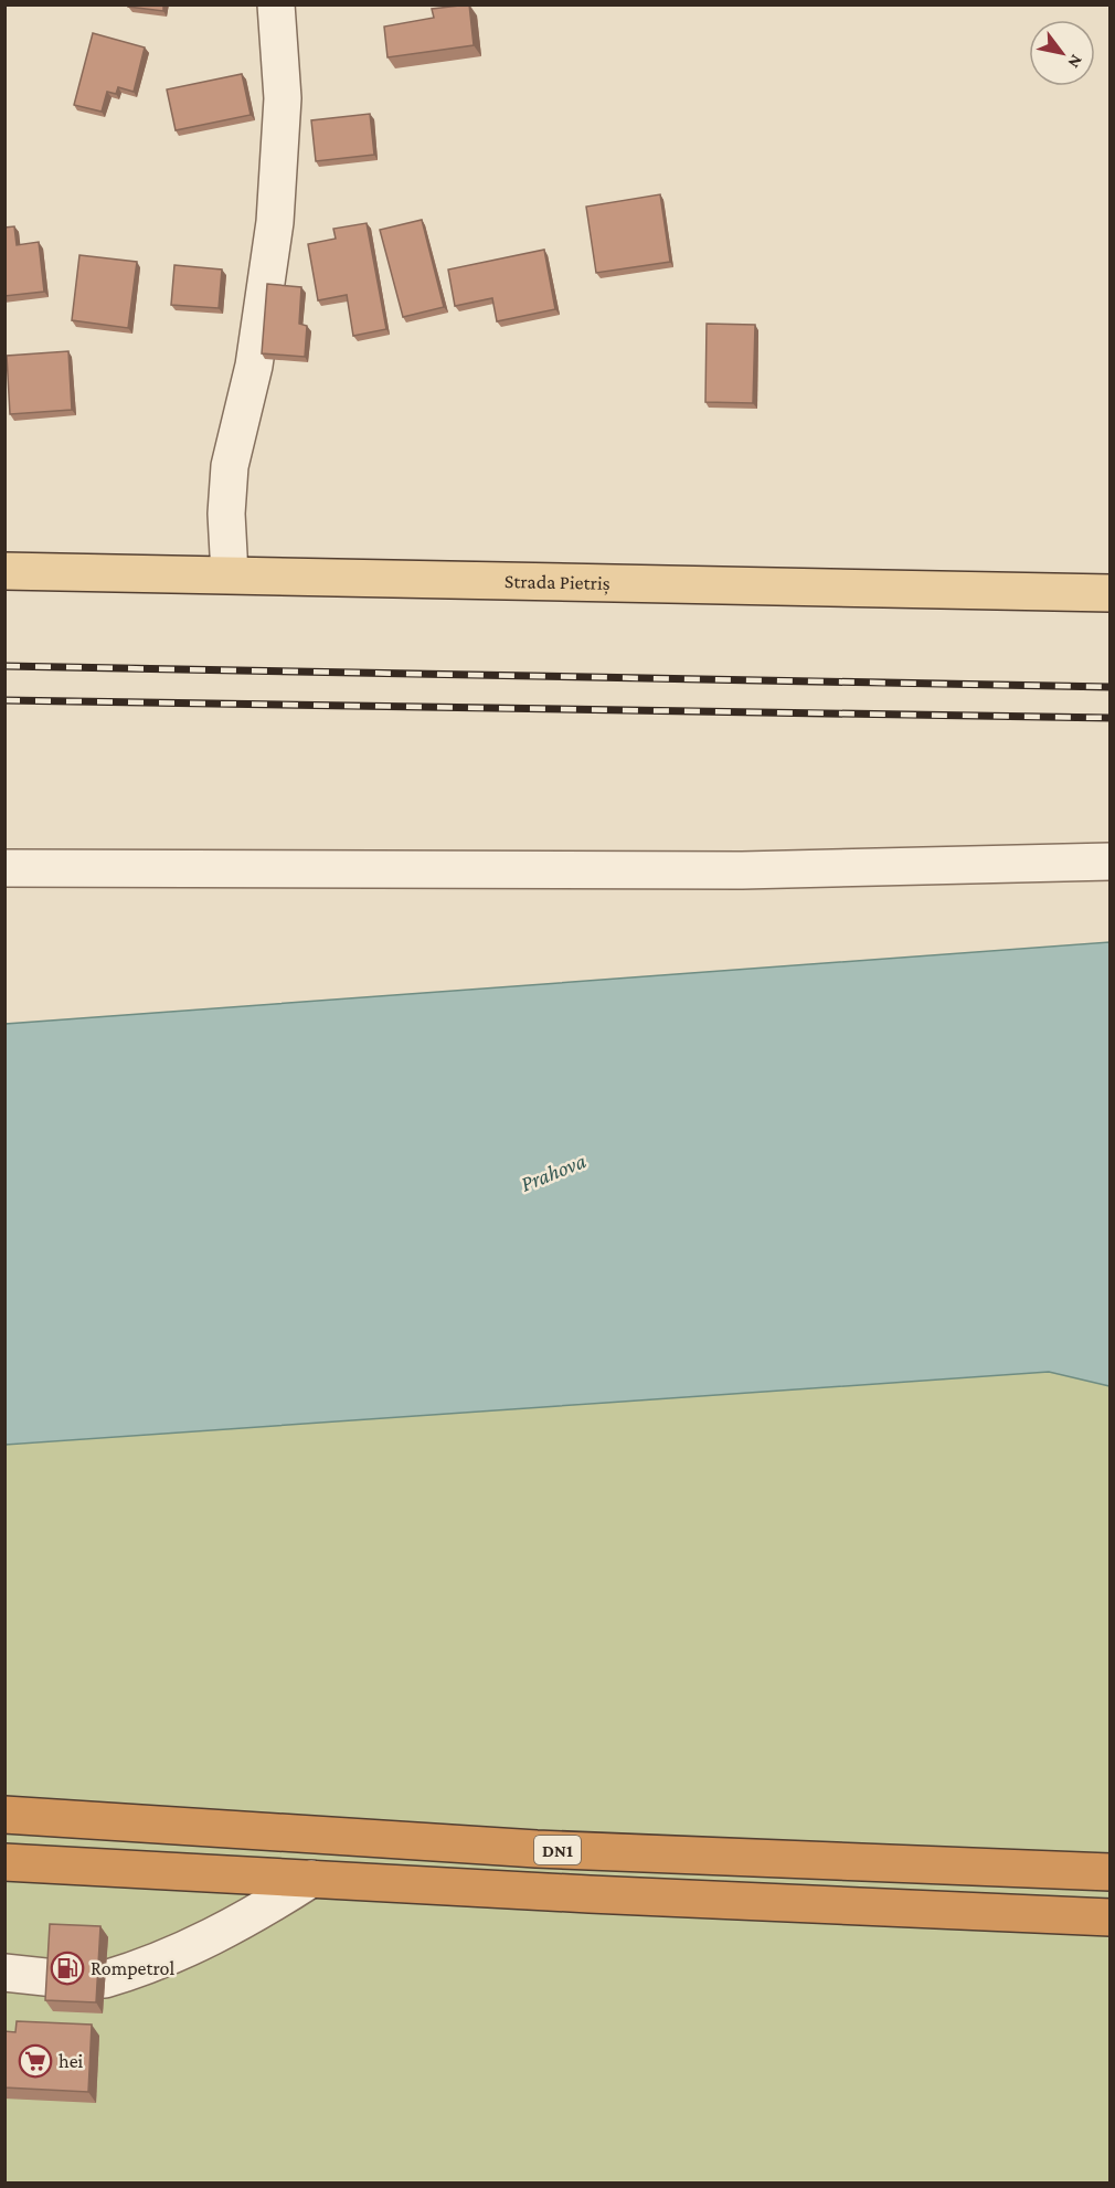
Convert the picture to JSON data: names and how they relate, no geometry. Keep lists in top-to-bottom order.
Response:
{
  "streets": {
    "highway": ["DN1"],
    "main road": ["Strada Pietriș"]
  },
  "water": ["Prahova"],
  "places": {
    "fuel station": ["Rompetrol"],
    "supermarket": ["hei"]
  },
  "north": "bottom right"
}
